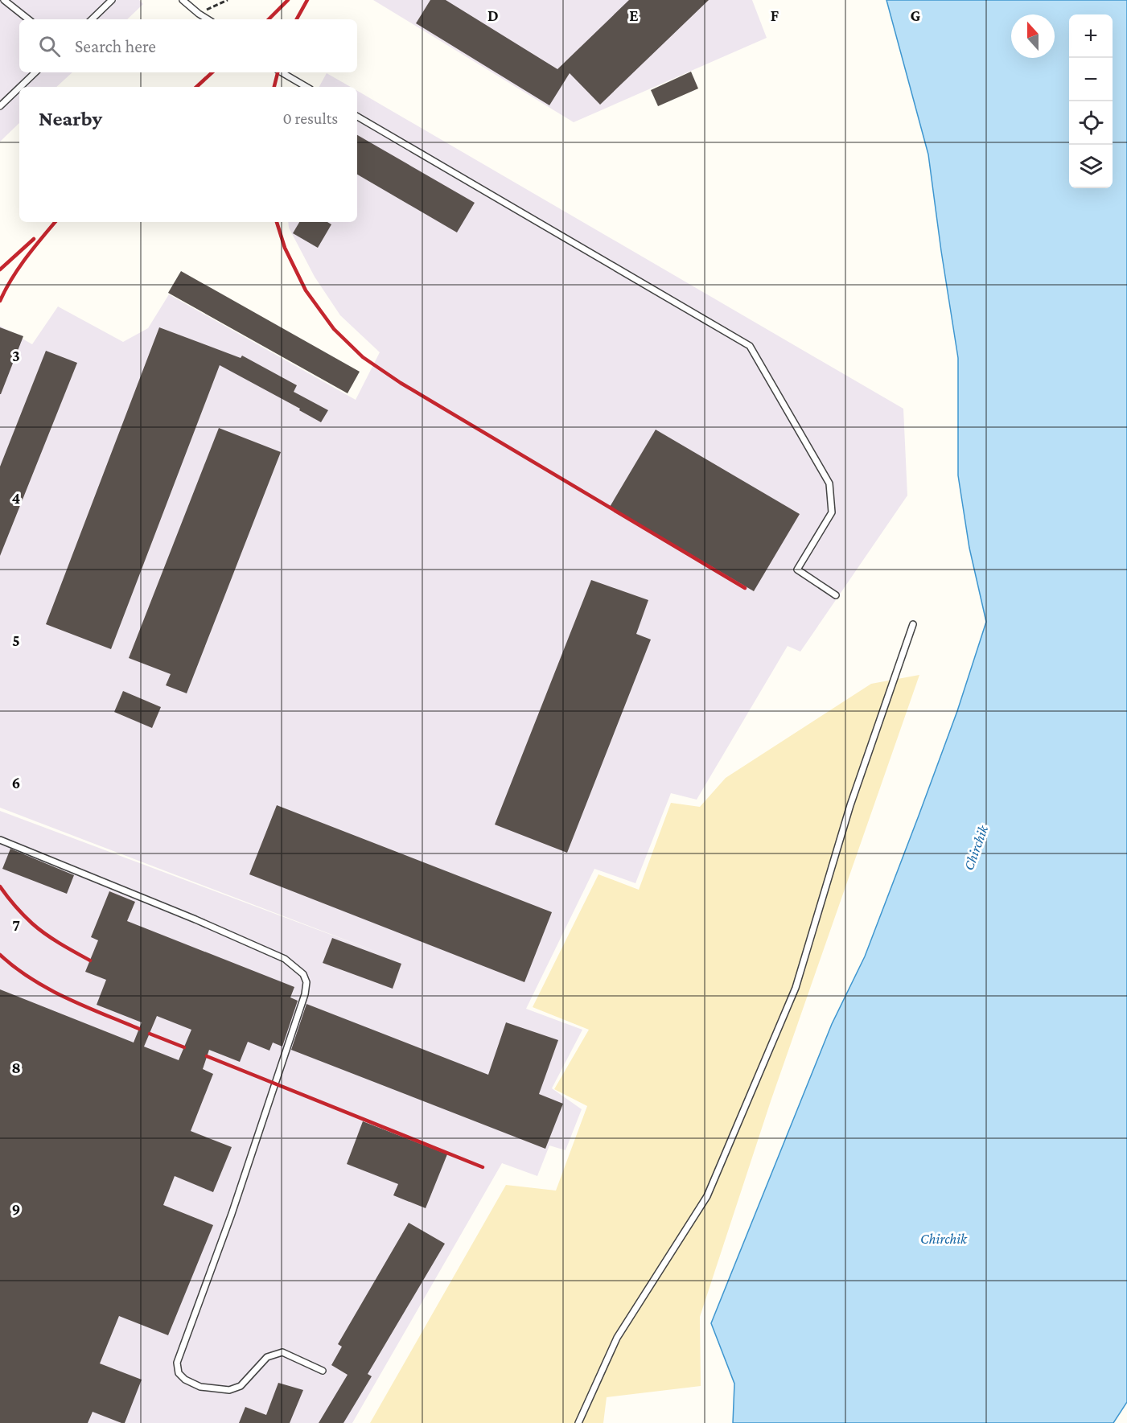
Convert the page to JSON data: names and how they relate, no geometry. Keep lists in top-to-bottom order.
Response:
{
  "water": ["Chirchik"],
  "north": "top",
  "page": {
    "map_buttons": ["+", "−"],
    "search": "Search here",
    "heading": ["Nearby", "0 results"]
  },
  "grid": {
    "columns": [
      "D",
      "E",
      "F",
      "G"
    ],
    "rows": [
      "3",
      "4",
      "5",
      "6",
      "7",
      "8",
      "9"
    ]
  }
}
